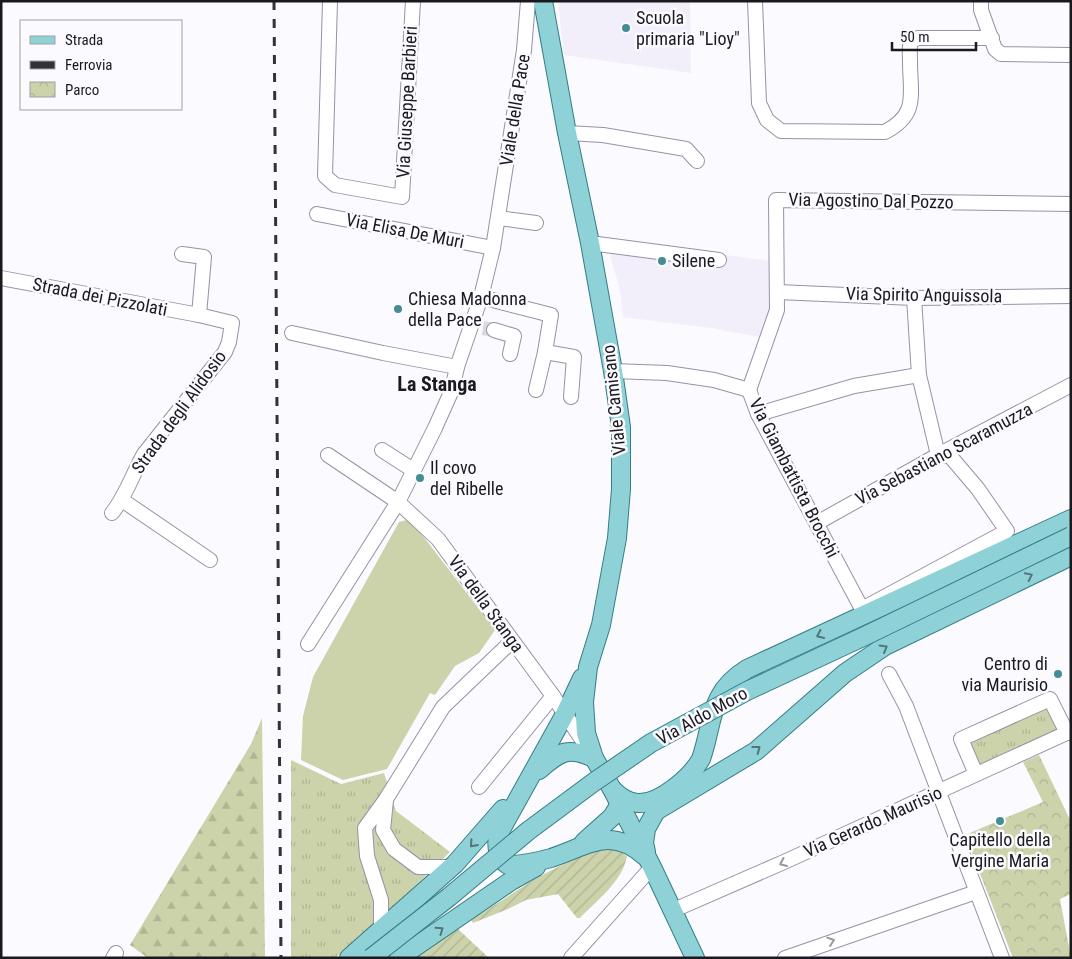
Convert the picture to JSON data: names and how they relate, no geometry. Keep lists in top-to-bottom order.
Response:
{
  "streets": {
    "main road": ["Viale Camisano", "Via Aldo Moro"],
    "street": [
      "Via Giuseppe Barbieri",
      "Viale della Pace",
      "Via Agostino Dal Pozzo",
      "Via Elisa De Muri",
      "Via Spirito Anguissola",
      "Strada dei Pizzolati",
      "Strada degli Alidosio",
      "Via Sebastiano Scaramuzza",
      "Via Giambattista Brocchi",
      "Via della Stanga",
      "Via Gerardo Maurisio"
    ]
  },
  "crossings": [
    ["Viale della Pace", "Via Elisa De Muri"],
    ["Viale della Pace", "Via della Stanga"],
    ["Via Agostino Dal Pozzo", "Via Spirito Anguissola"],
    ["Via Agostino Dal Pozzo", "Via Giambattista Brocchi"],
    ["Strada dei Pizzolati", "Strada degli Alidosio"],
    ["Viale Camisano", "Via Giambattista Brocchi"],
    ["Viale Camisano", "Via della Stanga"],
    ["Via Sebastiano Scaramuzza", "Via Giambattista Brocchi"]
  ],
  "districts": ["La Stanga"],
  "places": [
    "Scuola primaria \"Lioy\"",
    "Silene",
    "Chiesa Madonna della Pace",
    "Il covo del Ribelle",
    "Centro di via Maurisio",
    "Capitello della Vergine Maria"
  ],
  "legend": ["Strada", "Ferrovia", "Parco"],
  "scale_bar": "50 m"
}
